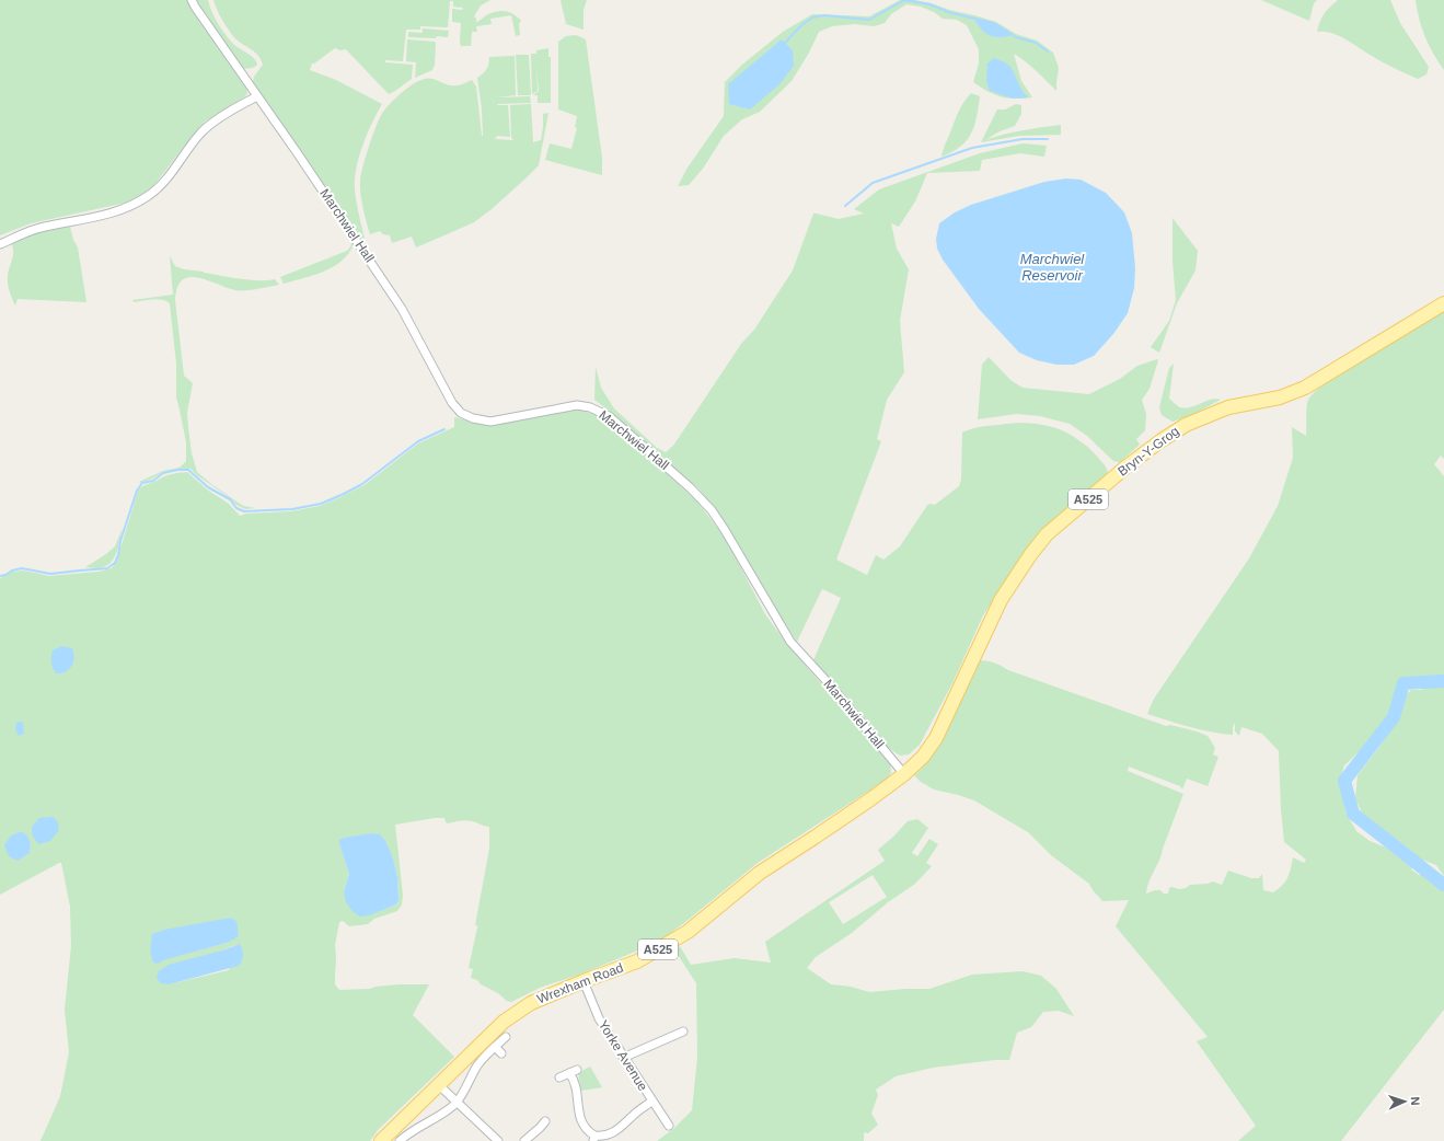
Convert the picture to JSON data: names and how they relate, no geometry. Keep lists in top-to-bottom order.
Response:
{
  "streets": {
    "main road": ["Bryn-Y-Grog", "A525", "Wrexham Road"],
    "street": ["Marchwiel Hall", "Yorke Avenue"]
  },
  "crossings": [
    ["Marchwiel Hall", "Bryn-Y-Grog"],
    ["Marchwiel Hall", "Wrexham Road"],
    ["Bryn-Y-Grog", "Wrexham Road"],
    ["Wrexham Road", "Yorke Avenue"]
  ],
  "water": ["Marchwiel Reservoir"],
  "north": "right"
}
